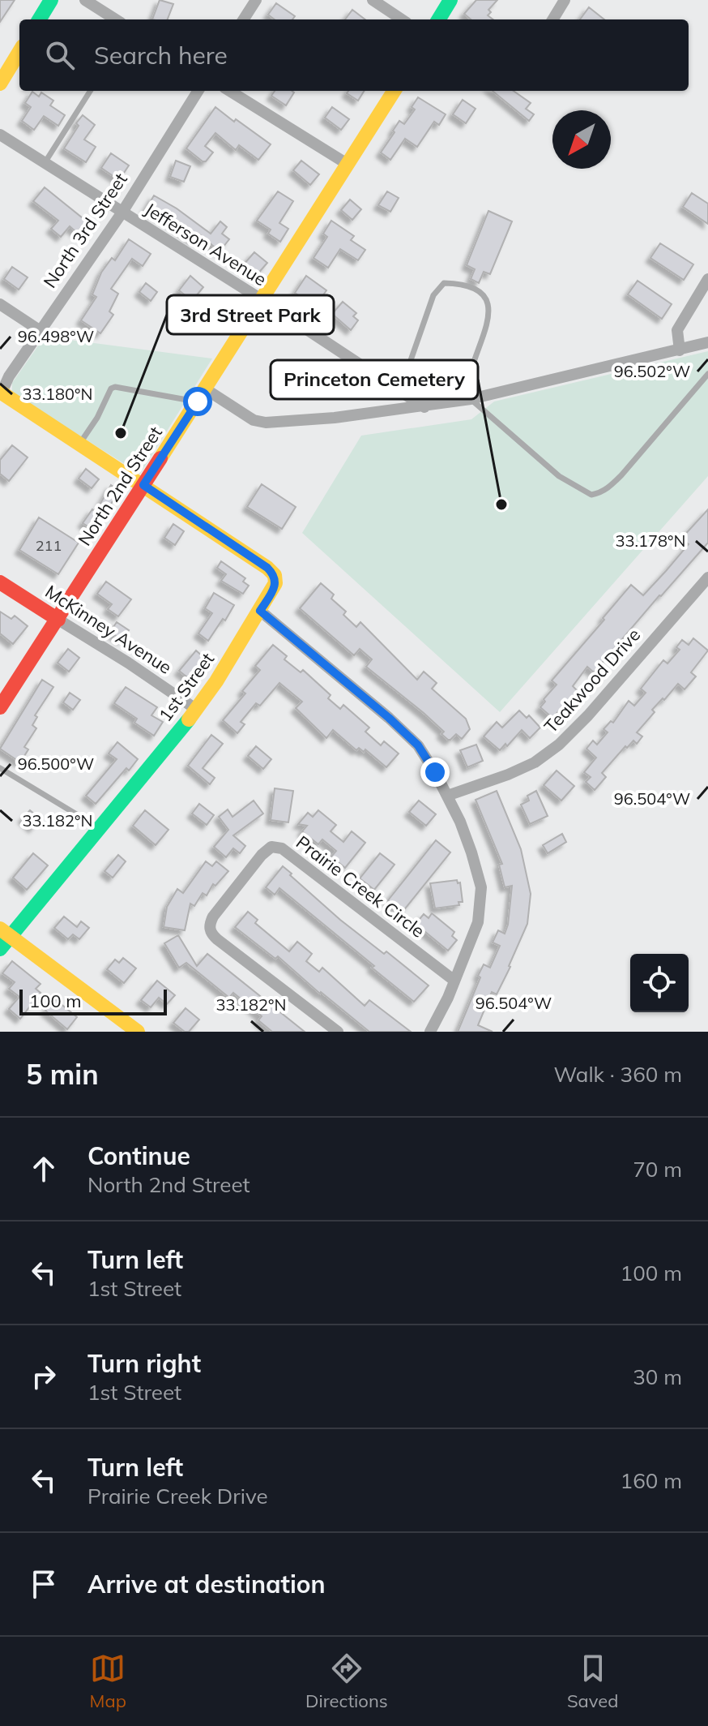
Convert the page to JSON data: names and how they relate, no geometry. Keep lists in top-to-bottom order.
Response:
{
  "streets": {
    "street": [
      "North 3rd Street",
      "Jefferson Avenue",
      "North 2nd Street",
      "McKinney Avenue",
      "Teakwood Drive",
      "1st Street",
      "Prairie Creek Circle"
    ]
  },
  "crossings": [
    ["North 3rd Street", "Jefferson Avenue"],
    ["Jefferson Avenue", "North 2nd Street"],
    ["North 2nd Street", "McKinney Avenue"],
    ["North 2nd Street", "1st Street"],
    ["McKinney Avenue", "1st Street"]
  ],
  "places": ["3rd Street Park", "Princeton Cemetery"],
  "house_numbers": ["211"],
  "scale_bar": "100 m",
  "north": "bottom left",
  "page": {
    "search": "Search here",
    "scale": "100 m",
    "heading": ["5 min", "Walk · 360 m"],
    "list": [
      ["Continue", "North 2nd Street", "70 m"],
      ["Turn left", "1st Street", "100 m"],
      ["Turn right", "1st Street", "30 m"],
      ["Turn left", "Prairie Creek Drive", "160 m"],
      "Arrive at destination"
    ],
    "nav": ["Map", "Directions", "Saved"]
  },
  "coordinates": [
    "96.498°W",
    "96.502°W",
    "33.180°N",
    "33.178°N",
    "96.500°W",
    "96.504°W",
    "33.182°N"
  ]
}
